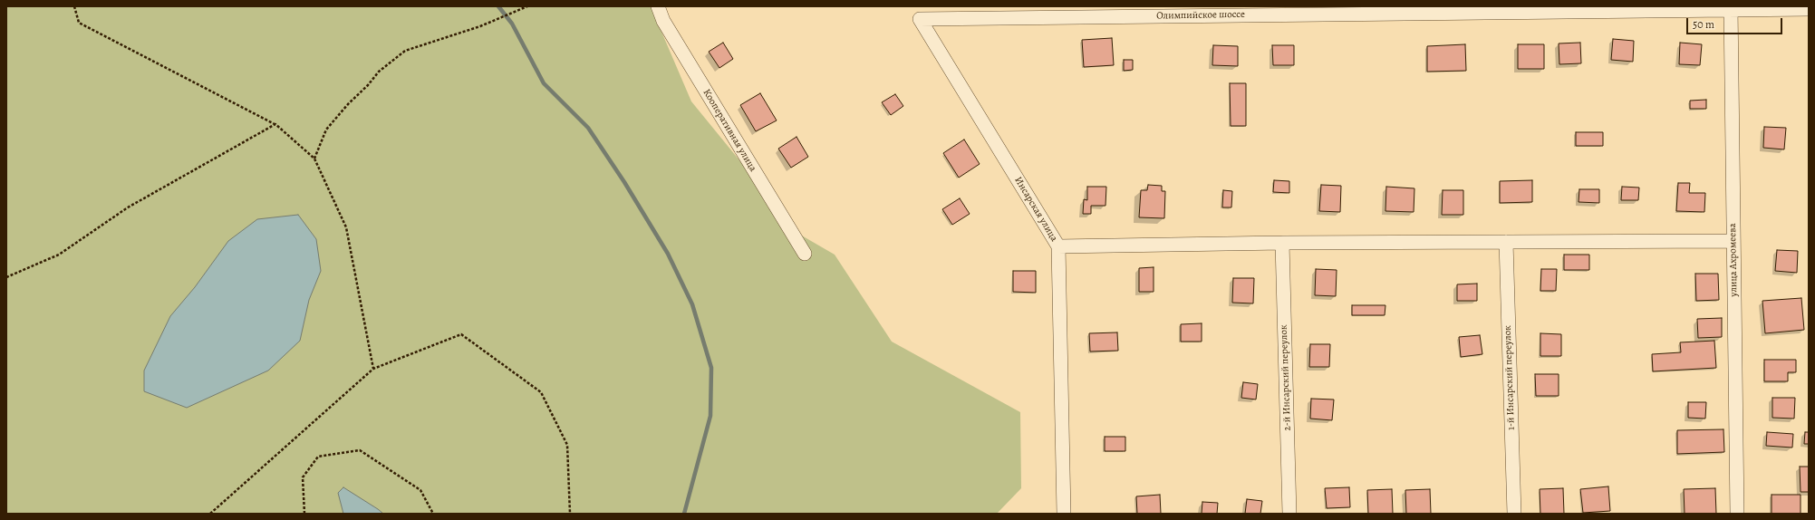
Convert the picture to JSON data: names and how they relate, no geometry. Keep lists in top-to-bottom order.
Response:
{
  "streets": {
    "street": [
      "Олимпийское шоссе",
      "Кооперативная улица",
      "Инсарская улица",
      "улица Ахромеева",
      "2-й Инсарский переулок",
      "1-й Инсарский переулок"
    ]
  },
  "crossings": [
    ["Олимпийское шоссе", "Инсарская улица"],
    ["Олимпийское шоссе", "улица Ахромеева"]
  ],
  "scale_bar": "50 m"
}
